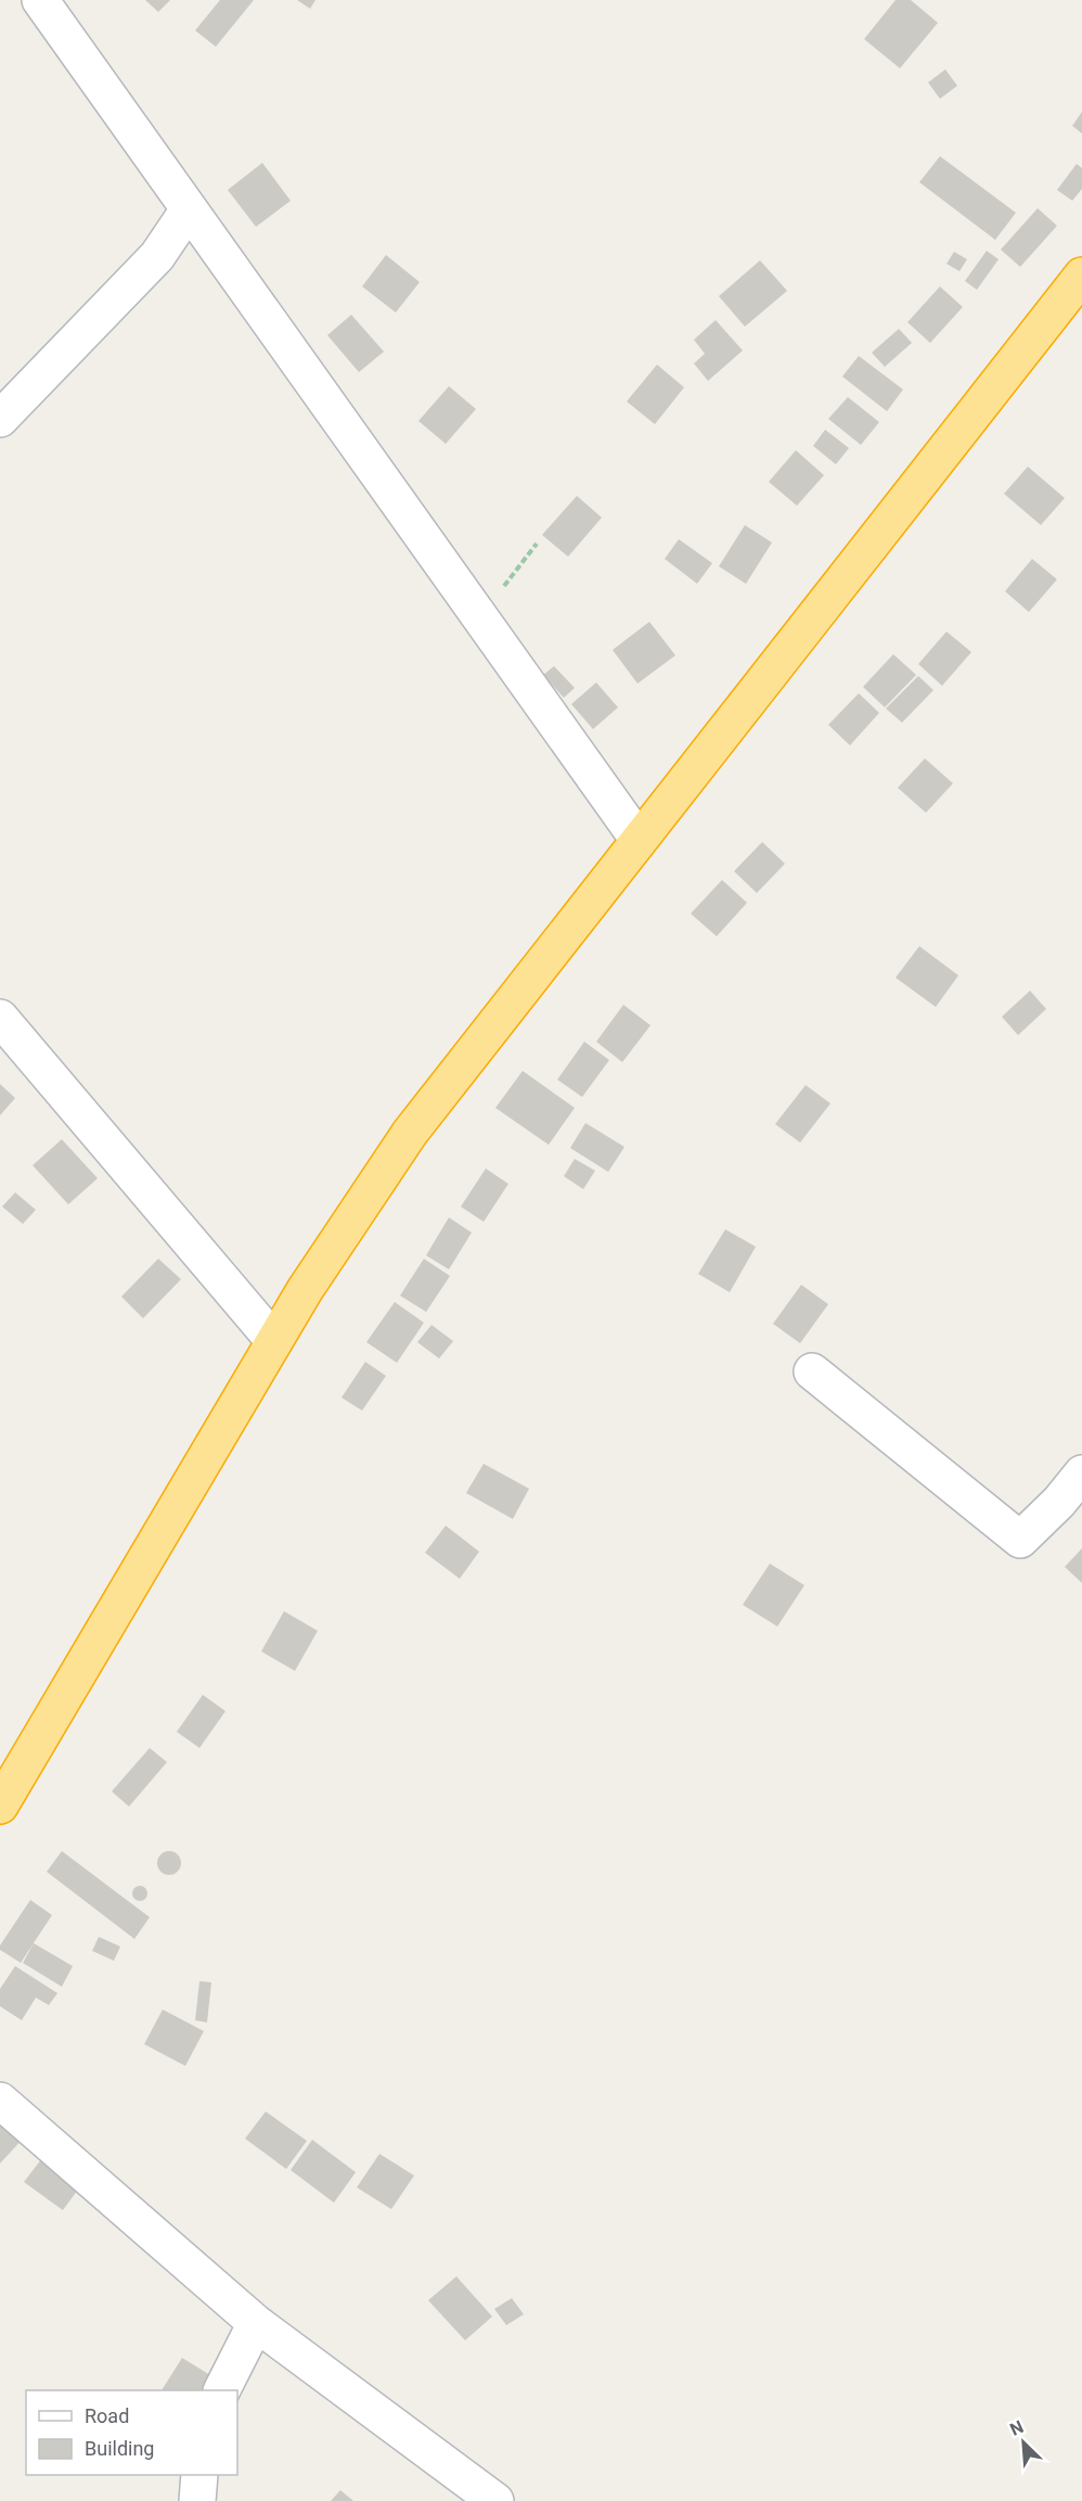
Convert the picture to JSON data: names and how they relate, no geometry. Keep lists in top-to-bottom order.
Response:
{
  "legend": ["Road", "Building"],
  "north": "top left"
}
